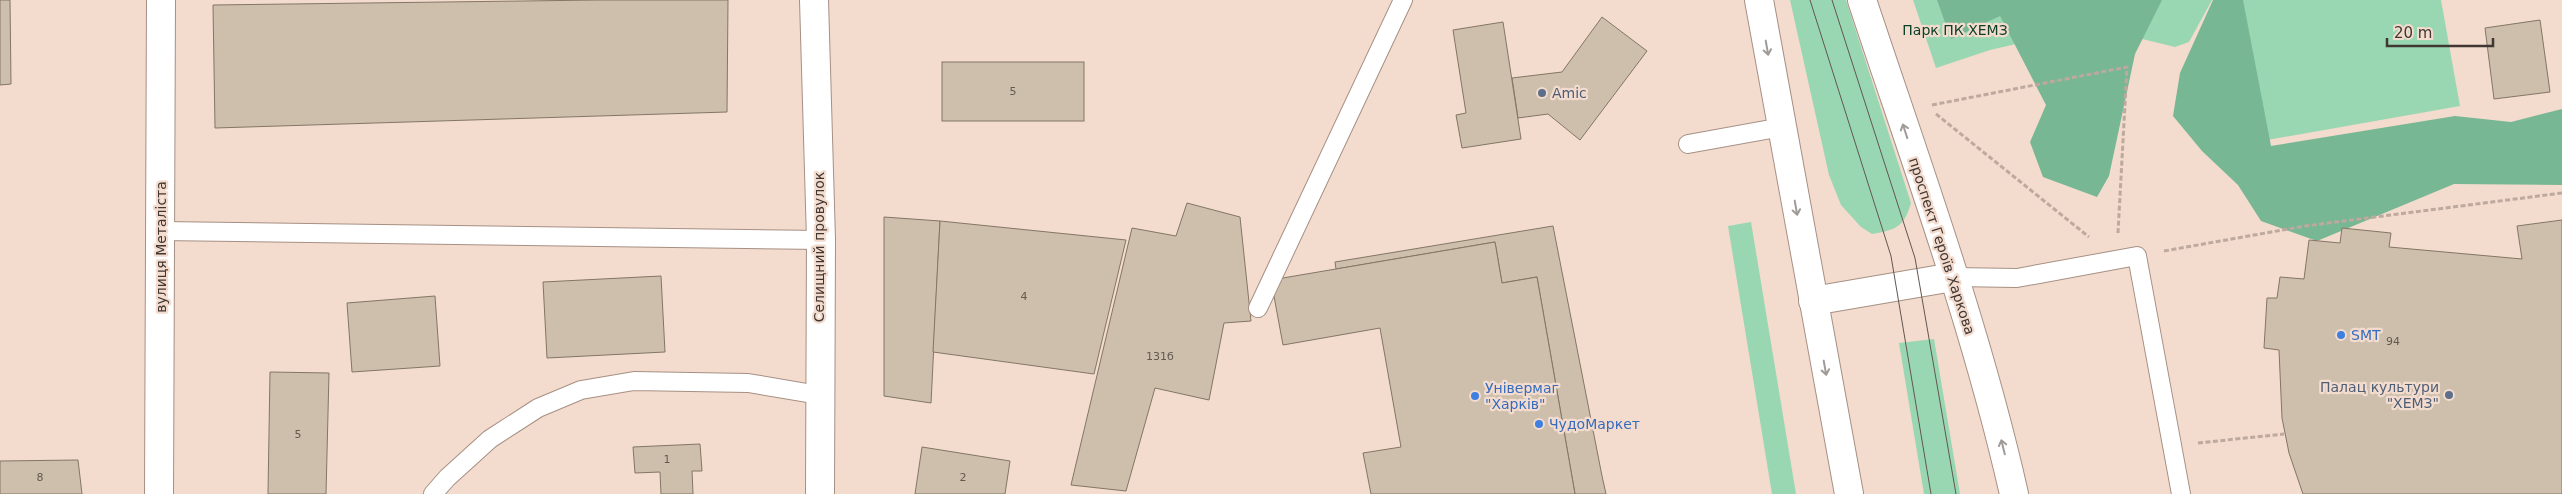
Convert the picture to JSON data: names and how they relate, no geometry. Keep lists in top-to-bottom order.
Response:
{
  "streets": {
    "main road": ["проспект Героїв Харкова", "вулиця Металіста", "Селищний провулок"]
  },
  "parks": ["Парк ПК ХЕМЗ"],
  "places": [
    "Amic",
    "SMT",
    "Палац культури \"ХЕМЗ\"",
    "Універмаг \"Харків\"",
    "ЧудоМаркет"
  ],
  "house_numbers": [
    "5",
    "4",
    "94",
    "131б",
    "5",
    "1",
    "8",
    "2"
  ],
  "scale_bar": "20 m"
}
